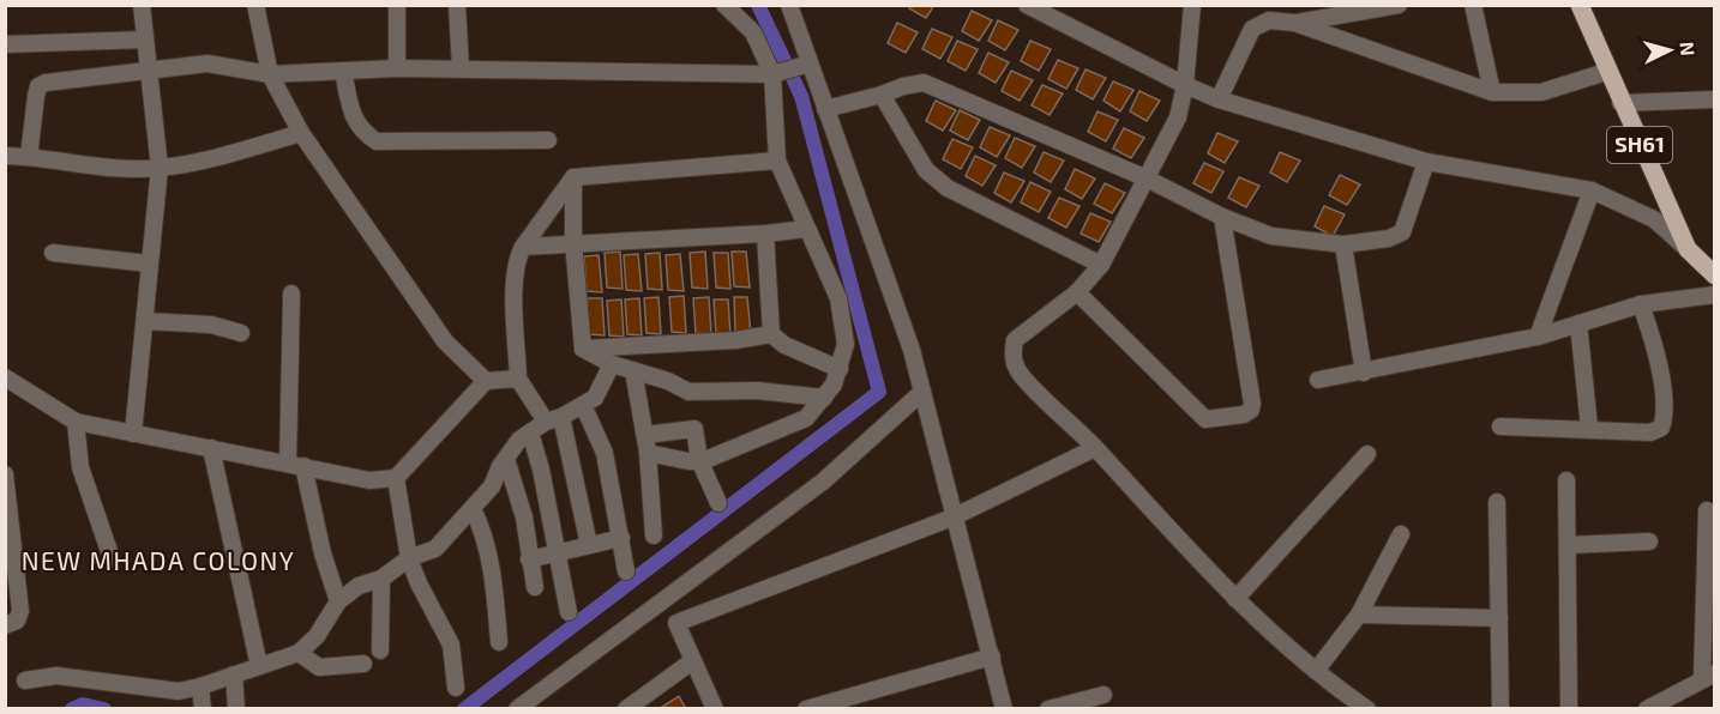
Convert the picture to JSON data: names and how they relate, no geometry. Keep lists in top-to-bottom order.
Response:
{
  "streets": {
    "main road": ["SH61"]
  },
  "districts": ["NEW MHADA COLONY"],
  "north": "right"
}
